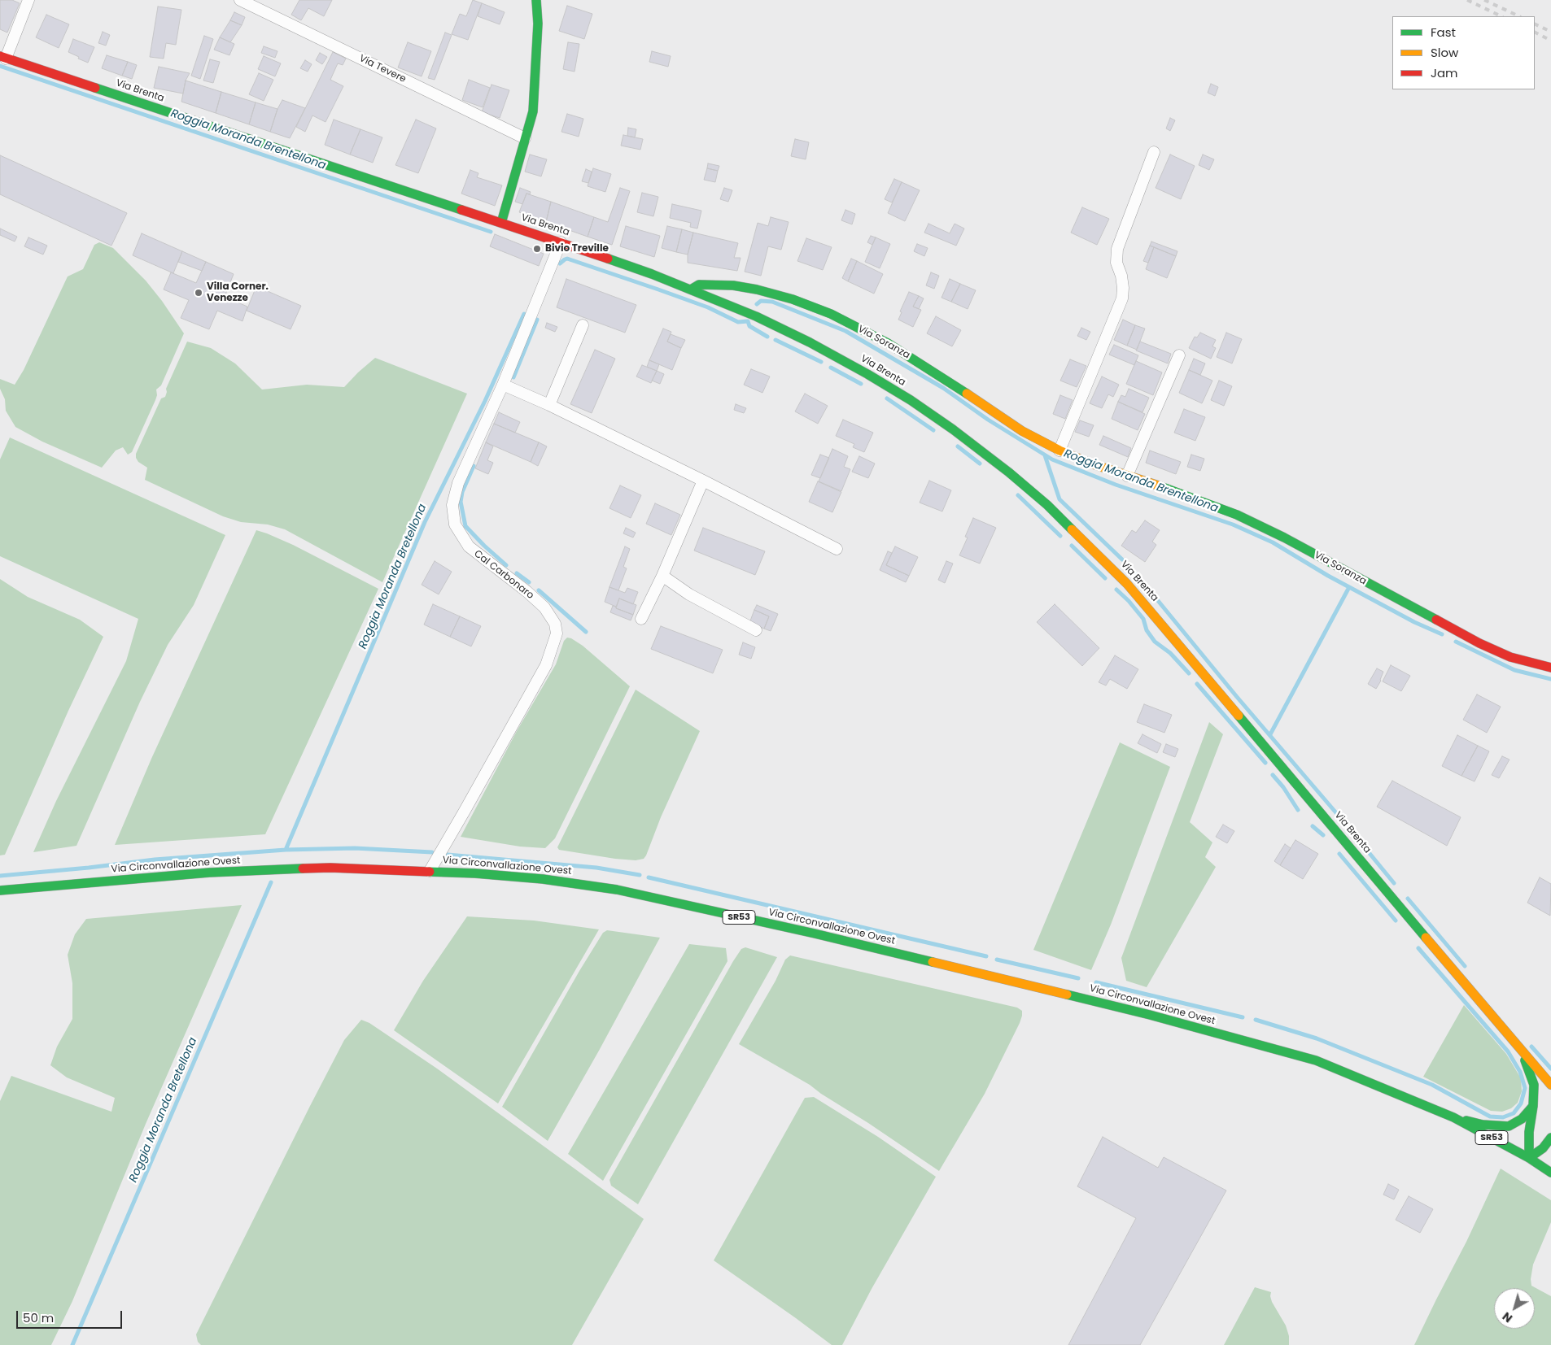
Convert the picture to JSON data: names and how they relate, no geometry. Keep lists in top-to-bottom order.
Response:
{
  "streets": {
    "main road": [
      "Via Brenta",
      "Via Soranza",
      "Via Circonvallazione Ovest",
      "SR53"
    ],
    "street": ["Via Tevere", "Cal Carbonaro"]
  },
  "crossings": [
    ["Via Brenta", "Via Soranza"],
    ["Via Brenta", "Cal Carbonaro"],
    ["Via Brenta", "Via Circonvallazione Ovest"],
    ["Cal Carbonaro", "Via Circonvallazione Ovest"]
  ],
  "water": ["Roggia Moranda Brentellona", "Roggia Moranda Bretellona"],
  "places": ["Bivio Treville", "Villa Corner. Venezze"],
  "legend": ["Fast", "Slow", "Jam"],
  "scale_bar": "50 m",
  "north": "bottom left"
}
